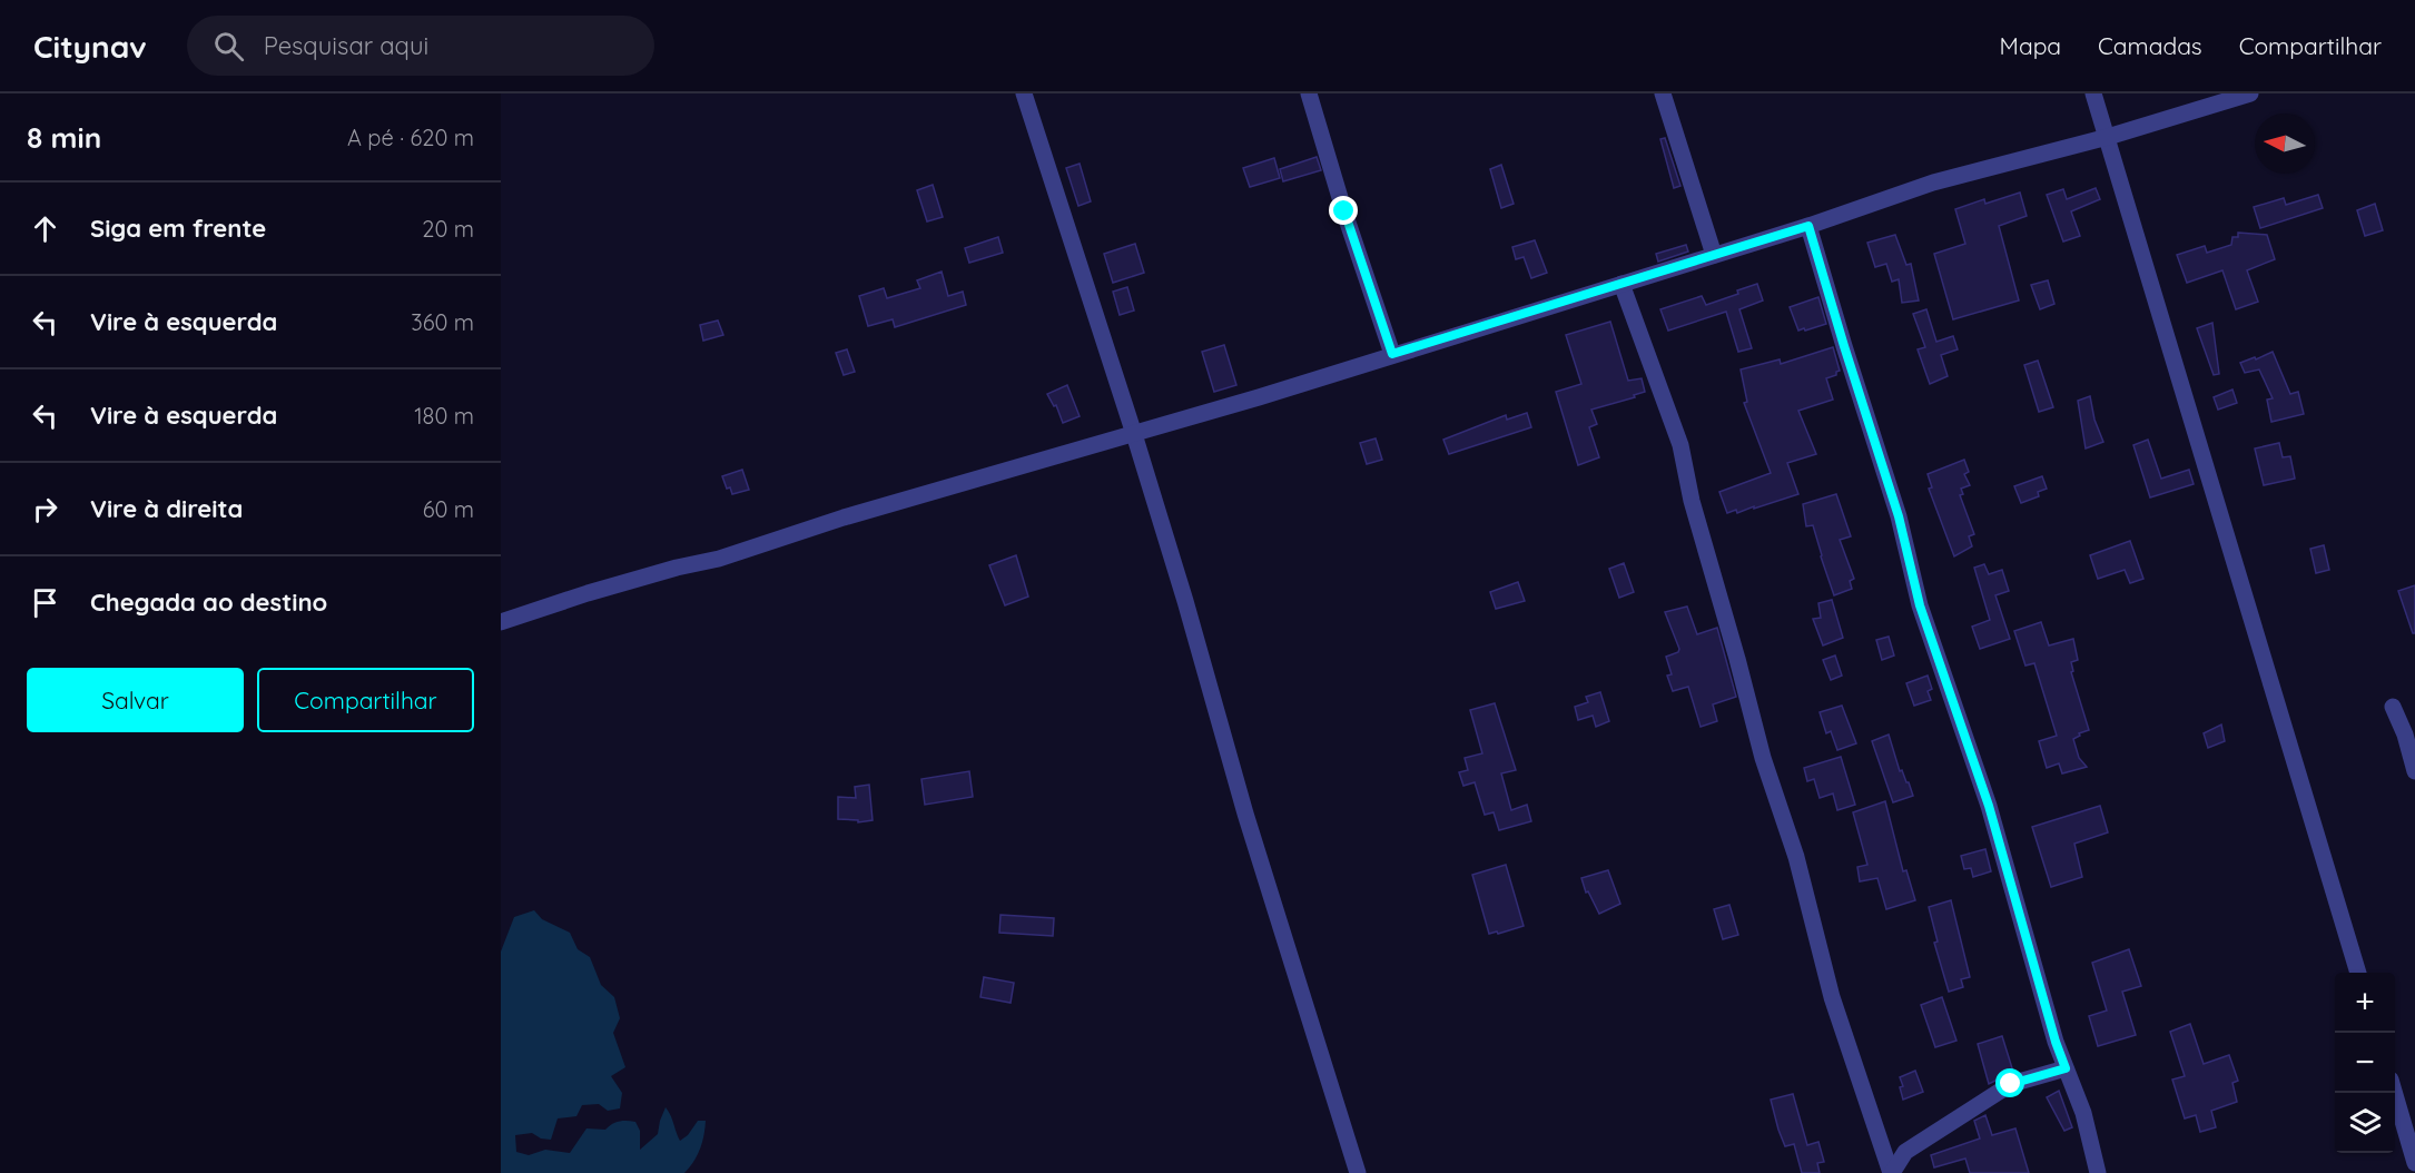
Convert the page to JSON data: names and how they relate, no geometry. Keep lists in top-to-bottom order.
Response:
{
  "north": "left",
  "page": {
    "header": "Citynav",
    "search": "Pesquisar aqui",
    "nav": ["Mapa", "Camadas", "Compartilhar"],
    "heading": ["8 min", "A pé · 620 m"],
    "list": [
      ["Siga em frente", "20 m"],
      ["Vire à esquerda", "360 m"],
      ["Vire à esquerda", "180 m"],
      ["Vire à direita", "60 m"],
      "Chegada ao destino"
    ],
    "buttons": ["Salvar", "Compartilhar"],
    "map_buttons": ["+", "−"]
  }
}
